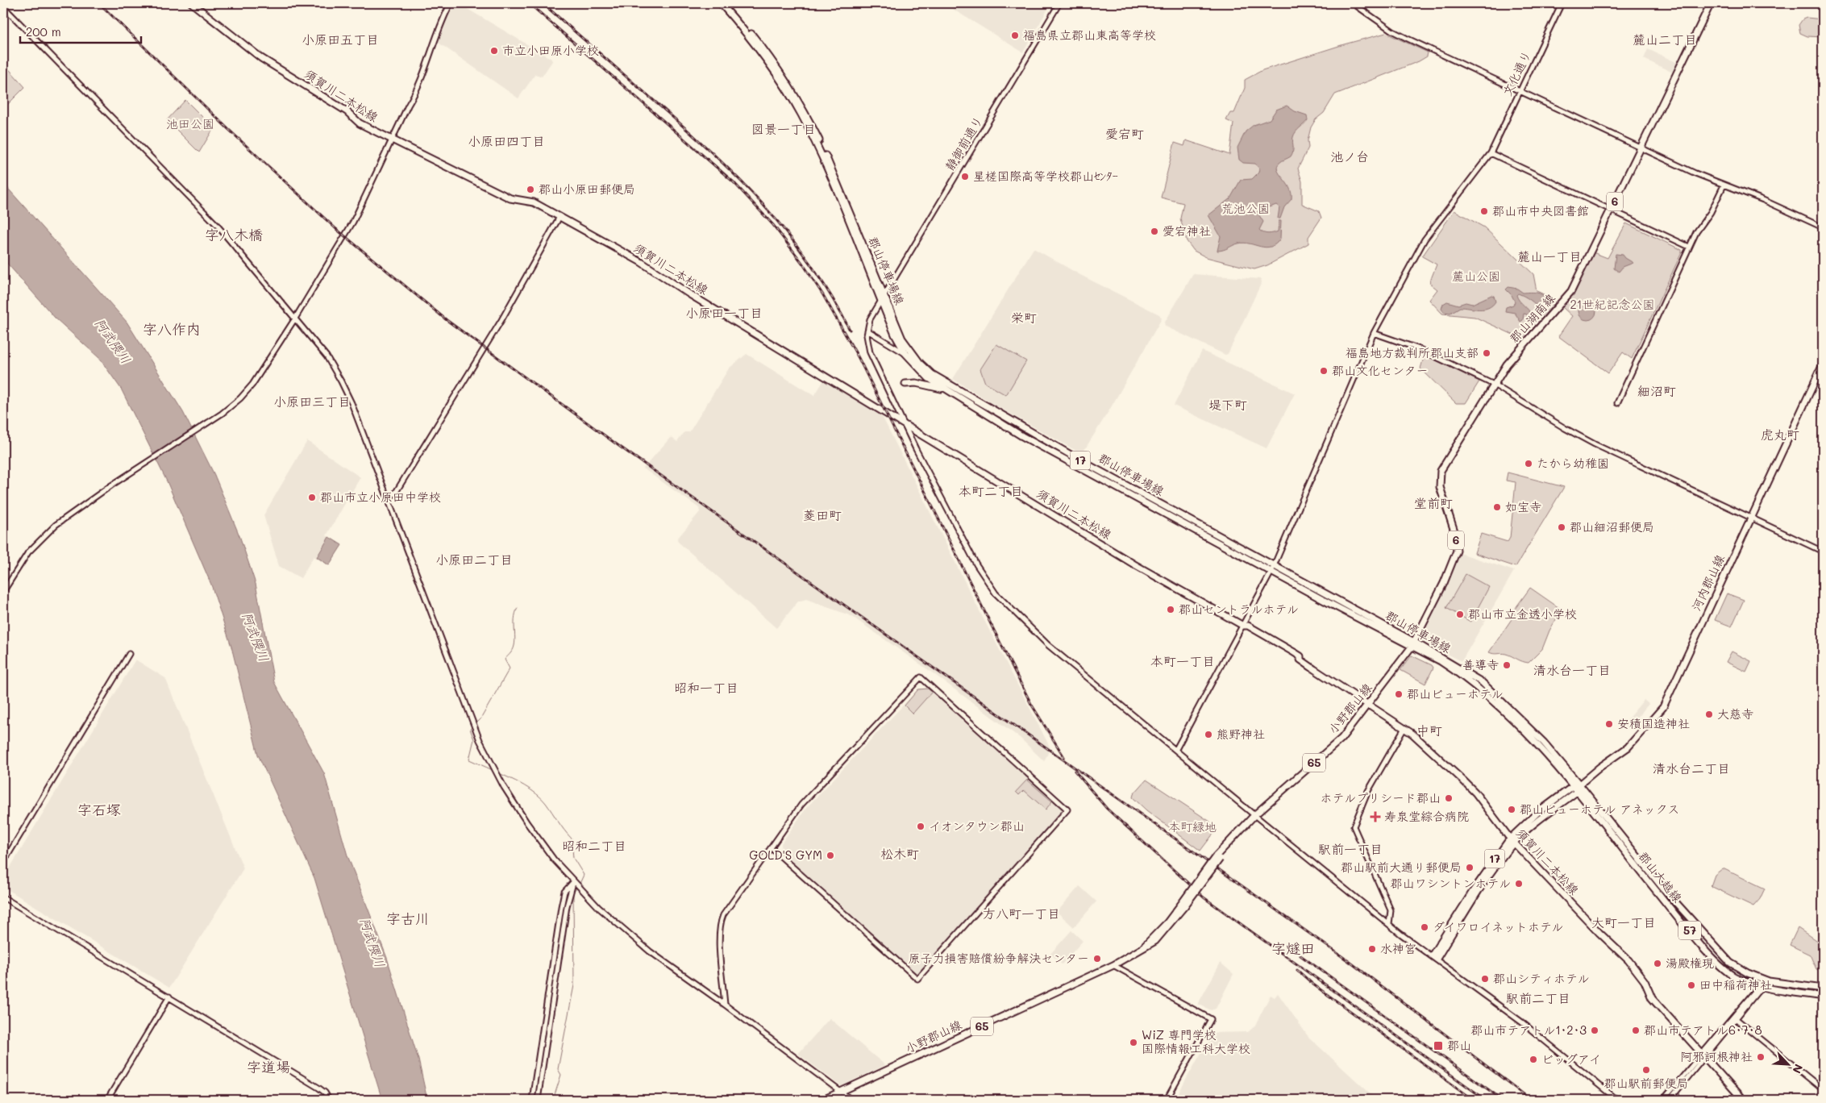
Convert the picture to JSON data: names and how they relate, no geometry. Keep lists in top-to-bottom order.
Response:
{
  "streets": {
    "main road": [
      "須賀川二本松線",
      "6",
      "郡山停車場線",
      "郡山湖南線",
      "17",
      "河内郡山線",
      "小野郡山線",
      "65",
      "郡山大越線",
      "57"
    ],
    "street": ["文化通り", "静御前通り"]
  },
  "crossings": [
    ["文化通り", "須賀川二本松線"],
    ["文化通り", "郡山停車場線"],
    ["須賀川二本松線", "17"],
    ["須賀川二本松線", "小野郡山線"],
    ["静御前通り", "郡山停車場線"],
    ["郡山停車場線", "郡山湖南線"],
    ["郡山停車場線", "17"],
    ["郡山停車場線", "河内郡山線"],
    ["郡山停車場線", "小野郡山線"],
    ["郡山停車場線", "郡山大越線"],
    ["郡山湖南線", "小野郡山線"],
    ["17", "郡山大越線"],
    ["河内郡山線", "郡山大越線"]
  ],
  "districts": [
    "小原田五丁目",
    "麓山二丁目",
    "図景一丁目",
    "愛宕町",
    "小原田四丁目",
    "池ノ台",
    "字八木橋",
    "麓山一丁目",
    "小原田一丁目",
    "栄町",
    "字八作内",
    "細沼町",
    "小原田三丁目",
    "堤下町",
    "虎丸町",
    "本町二丁目",
    "堂前町",
    "菱田町",
    "小原田二丁目",
    "本町一丁目",
    "清水台一丁目",
    "昭和一丁目",
    "中町",
    "清水台二丁目",
    "字石塚",
    "昭和二丁目",
    "駅前一丁目",
    "松木町",
    "方八町一丁目",
    "字古川",
    "大町一丁目",
    "字燧田",
    "駅前二丁目",
    "字道場"
  ],
  "water": ["阿武隈川"],
  "parks": [
    "池田公園",
    "荒池公園",
    "麓山公園",
    "21世紀記念公園",
    "本町緑地"
  ],
  "places": {
    "other": [
      "福島県立郡山東高等学校",
      "市立小田原小学校",
      "星槎国際高等学校郡山ｾﾝﾀｰ",
      "郡山小原田郵便局",
      "郡山市中央図書館",
      "愛宕神社",
      "福島地方裁判所郡山支部",
      "郡山文化センター",
      "たから幼稚園",
      "郡山市立小原田中学校",
      "如宝寺",
      "郡山細沼郵便局",
      "郡山セントラルホテル",
      "郡山市立金透小学校",
      "善導寺",
      "郡山ビューホテル",
      "大慈寺",
      "安積国造神社",
      "熊野神社",
      "ホテルプリシード郡山",
      "郡山ビューホテル アネックス",
      "イオンタウン郡山",
      "GOLD'S GYM",
      "郡山駅前大通り郵便局",
      "郡山ワシントンホテル",
      "ダイワロイネットホテル",
      "水神宮",
      "原子力損害賠償紛争解決センター",
      "湯殿権現",
      "郡山シティホテル",
      "田中稲荷神社",
      "郡山市テアトル1･2･3",
      "郡山市テアトル6･7･8",
      "WiZ 専門学校 国際情報工科大学校",
      "阿邪訶根神社",
      "ビッグアイ",
      "郡山駅前郵便局"
    ],
    "health": ["寿泉堂綜合病院"],
    "transit": ["郡山"]
  },
  "scale_bar": "200 m",
  "north": "bottom right"
}
